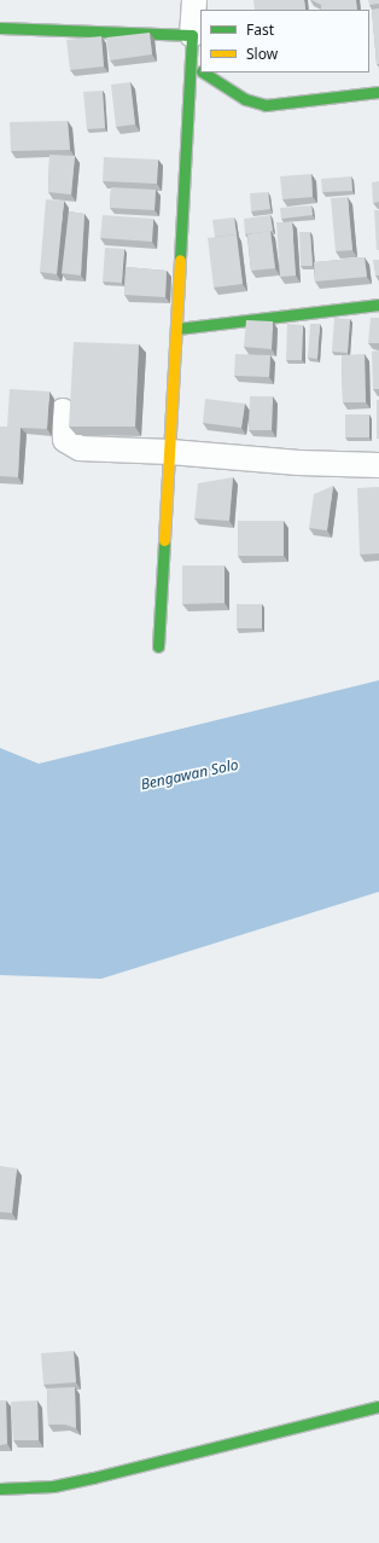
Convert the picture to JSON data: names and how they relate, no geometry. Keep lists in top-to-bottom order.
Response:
{
  "water": ["Bengawan Solo"],
  "legend": ["Fast", "Slow"]
}
